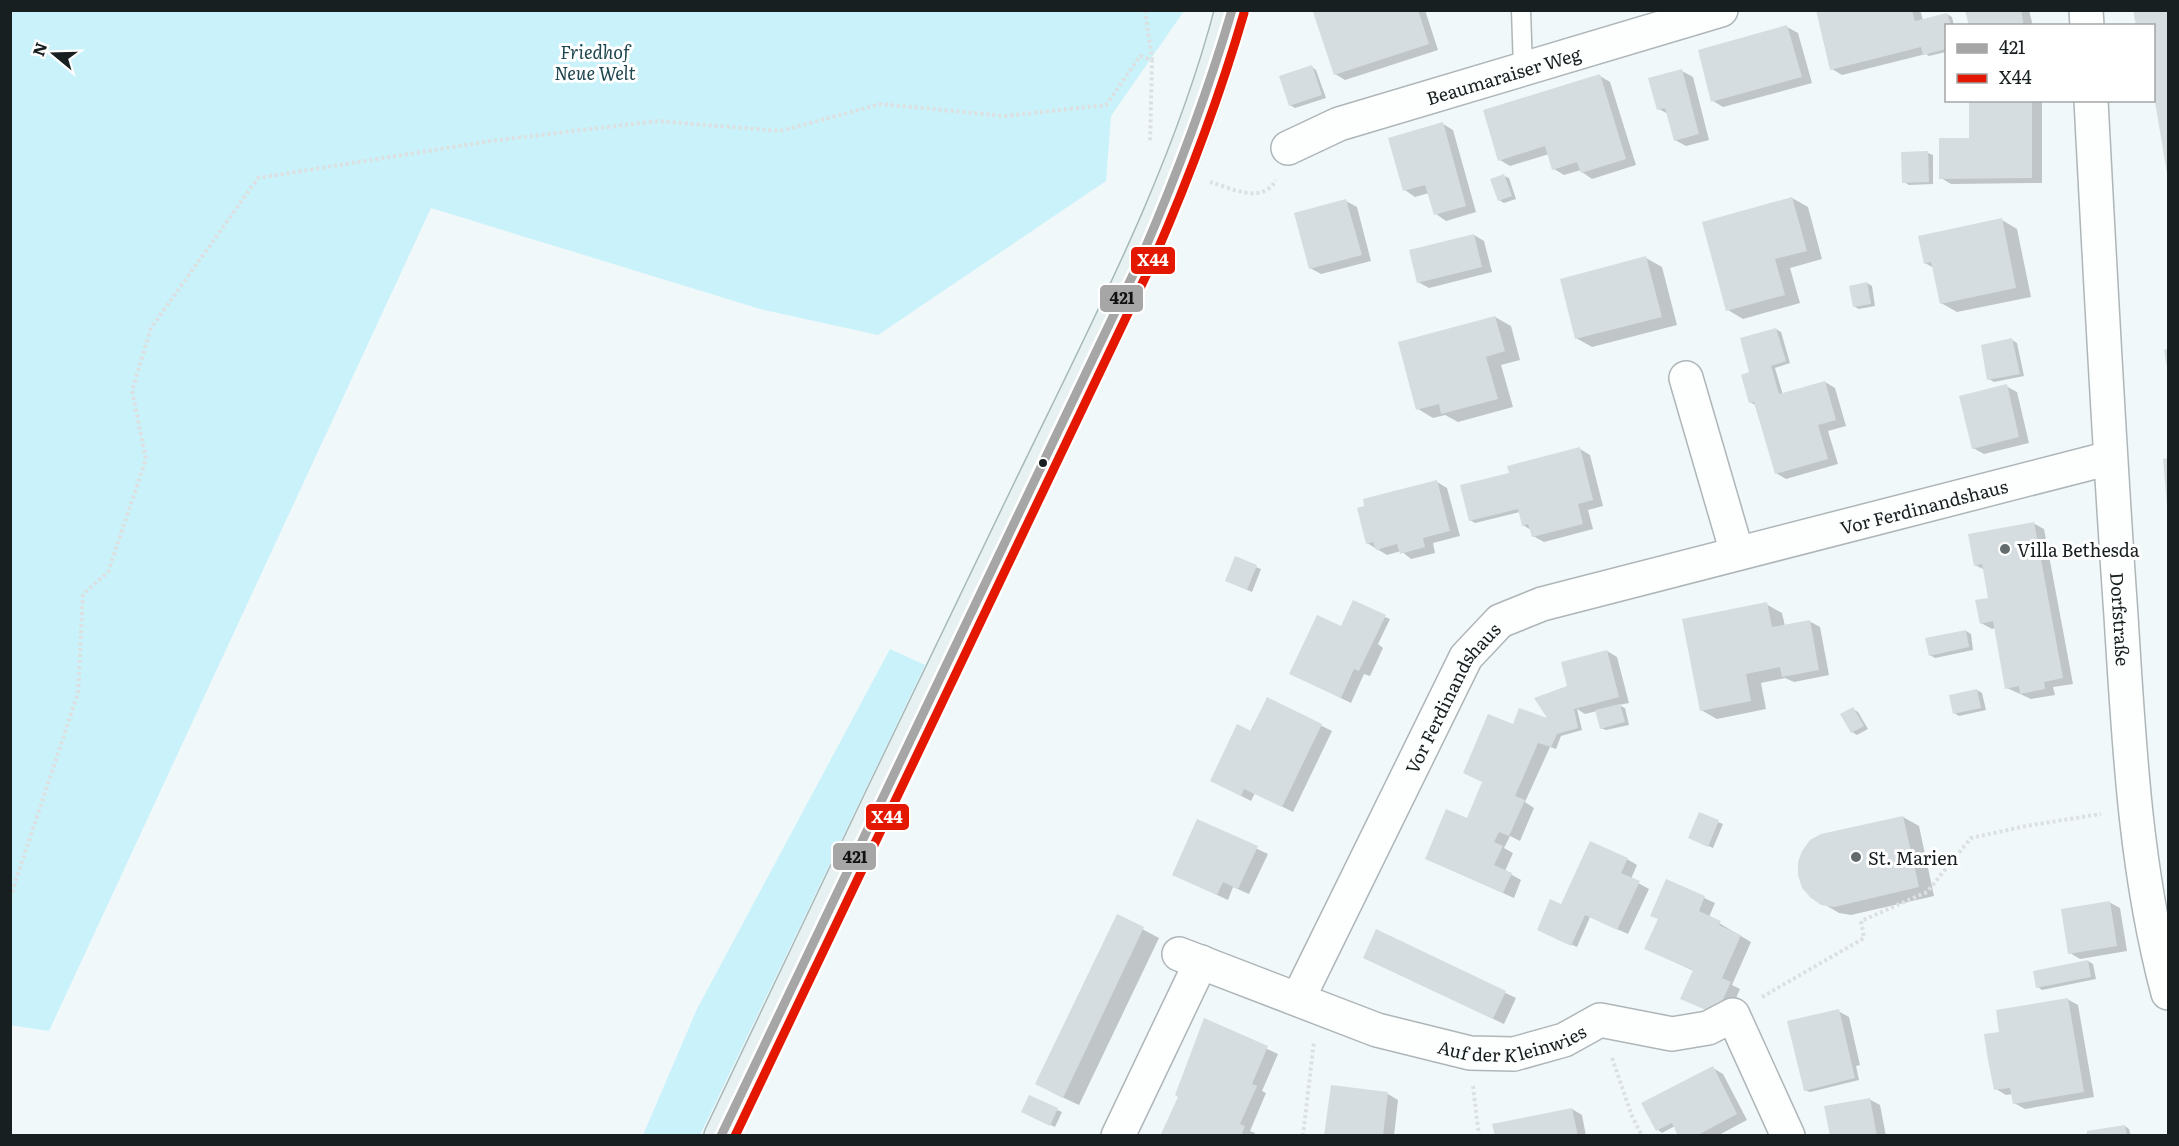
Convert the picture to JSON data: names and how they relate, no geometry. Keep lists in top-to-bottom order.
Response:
{
  "streets": {
    "street": [
      "Beaumaraiser Weg",
      "Vor Ferdinandshaus",
      "Dorfstraße",
      "Auf der Kleinwies"
    ]
  },
  "crossings": [
    ["Vor Ferdinandshaus", "Dorfstraße"],
    ["Vor Ferdinandshaus", "Auf der Kleinwies"]
  ],
  "parks": ["Friedhof Neue Welt"],
  "places": ["Villa Bethesda", "St. Marien"],
  "lines": ["transit line 421", "transit line X44"],
  "legend": ["421", "X44"],
  "north": "left"
}
